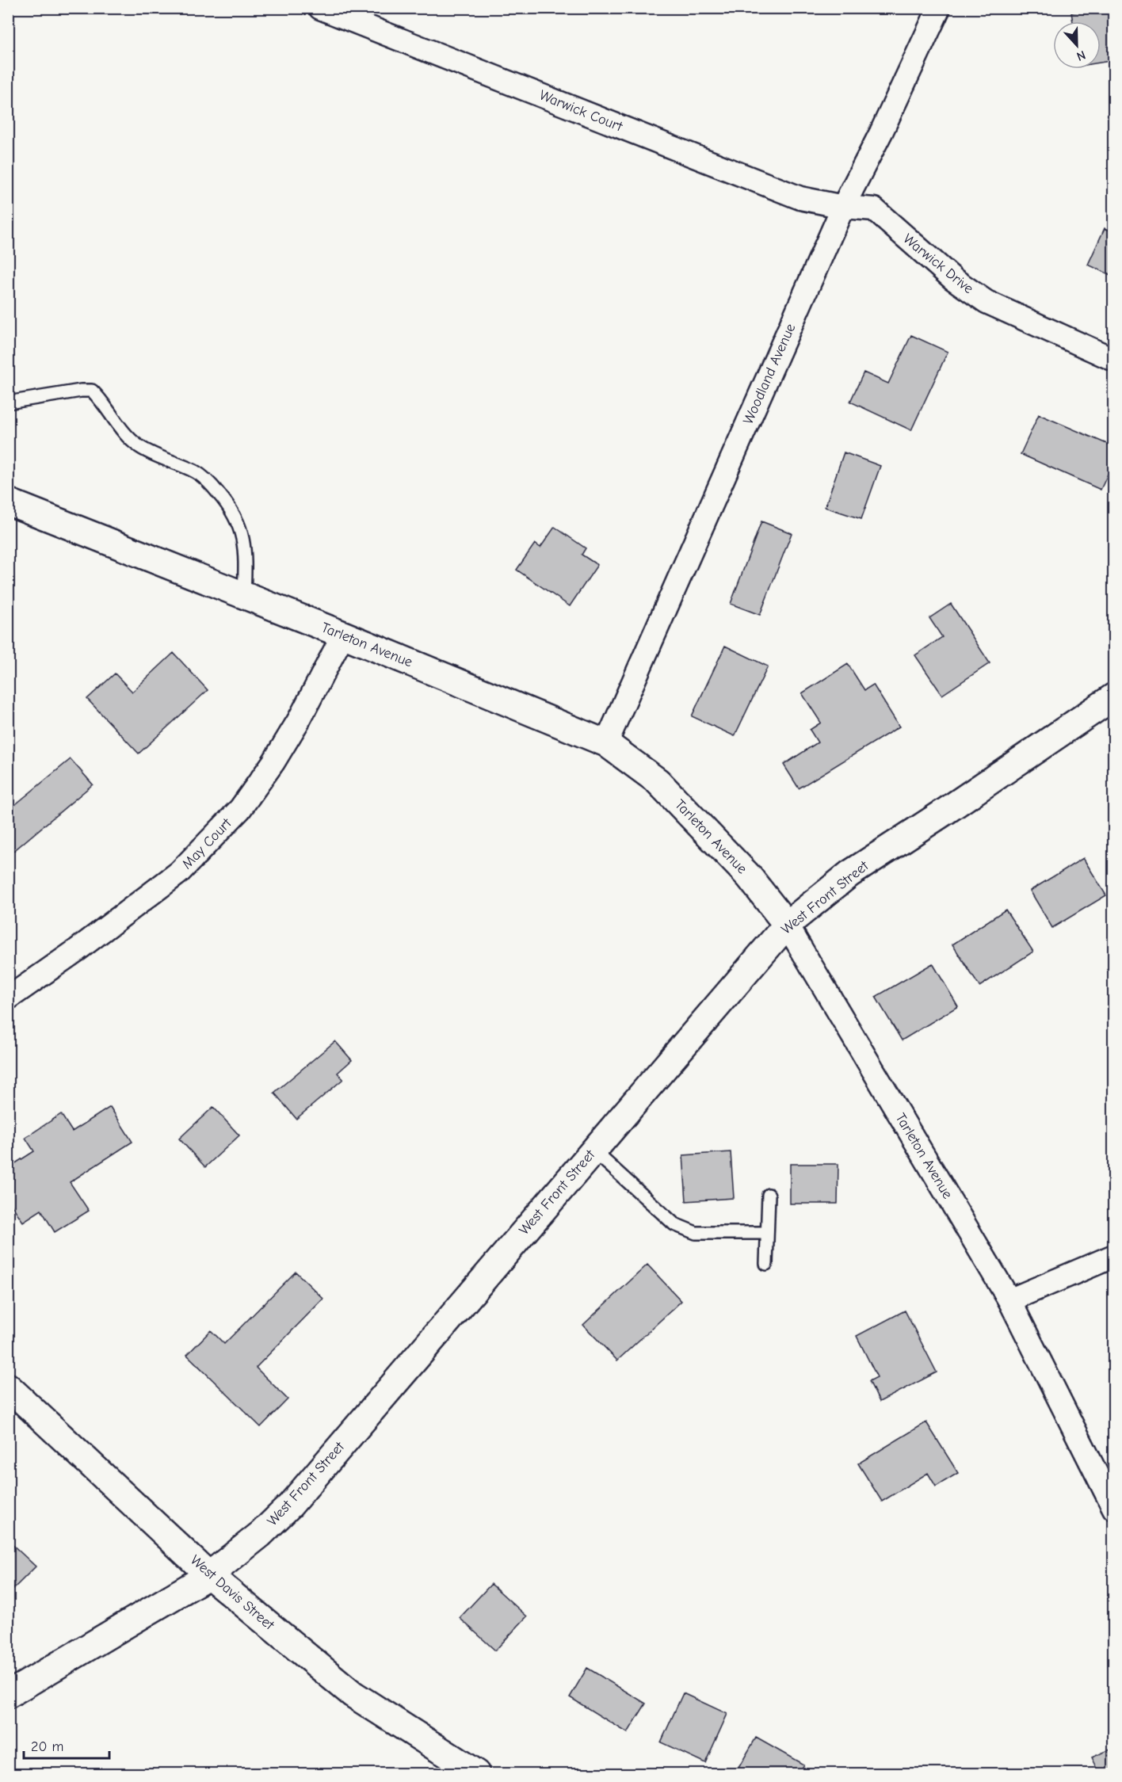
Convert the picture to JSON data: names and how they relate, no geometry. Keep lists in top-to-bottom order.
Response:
{
  "streets": {
    "street": [
      "Warwick Court",
      "Warwick Drive",
      "Woodland Avenue",
      "Tarleton Avenue",
      "May Court",
      "West Front Street",
      "West Davis Street"
    ]
  },
  "crossings": [
    ["Warwick Court", "Warwick Drive"],
    ["Warwick Court", "Woodland Avenue"],
    ["Warwick Drive", "Woodland Avenue"],
    ["Woodland Avenue", "Tarleton Avenue"],
    ["Tarleton Avenue", "May Court"],
    ["Tarleton Avenue", "West Front Street"],
    ["West Front Street", "West Davis Street"]
  ],
  "scale_bar": "20 m",
  "north": "bottom"
}
